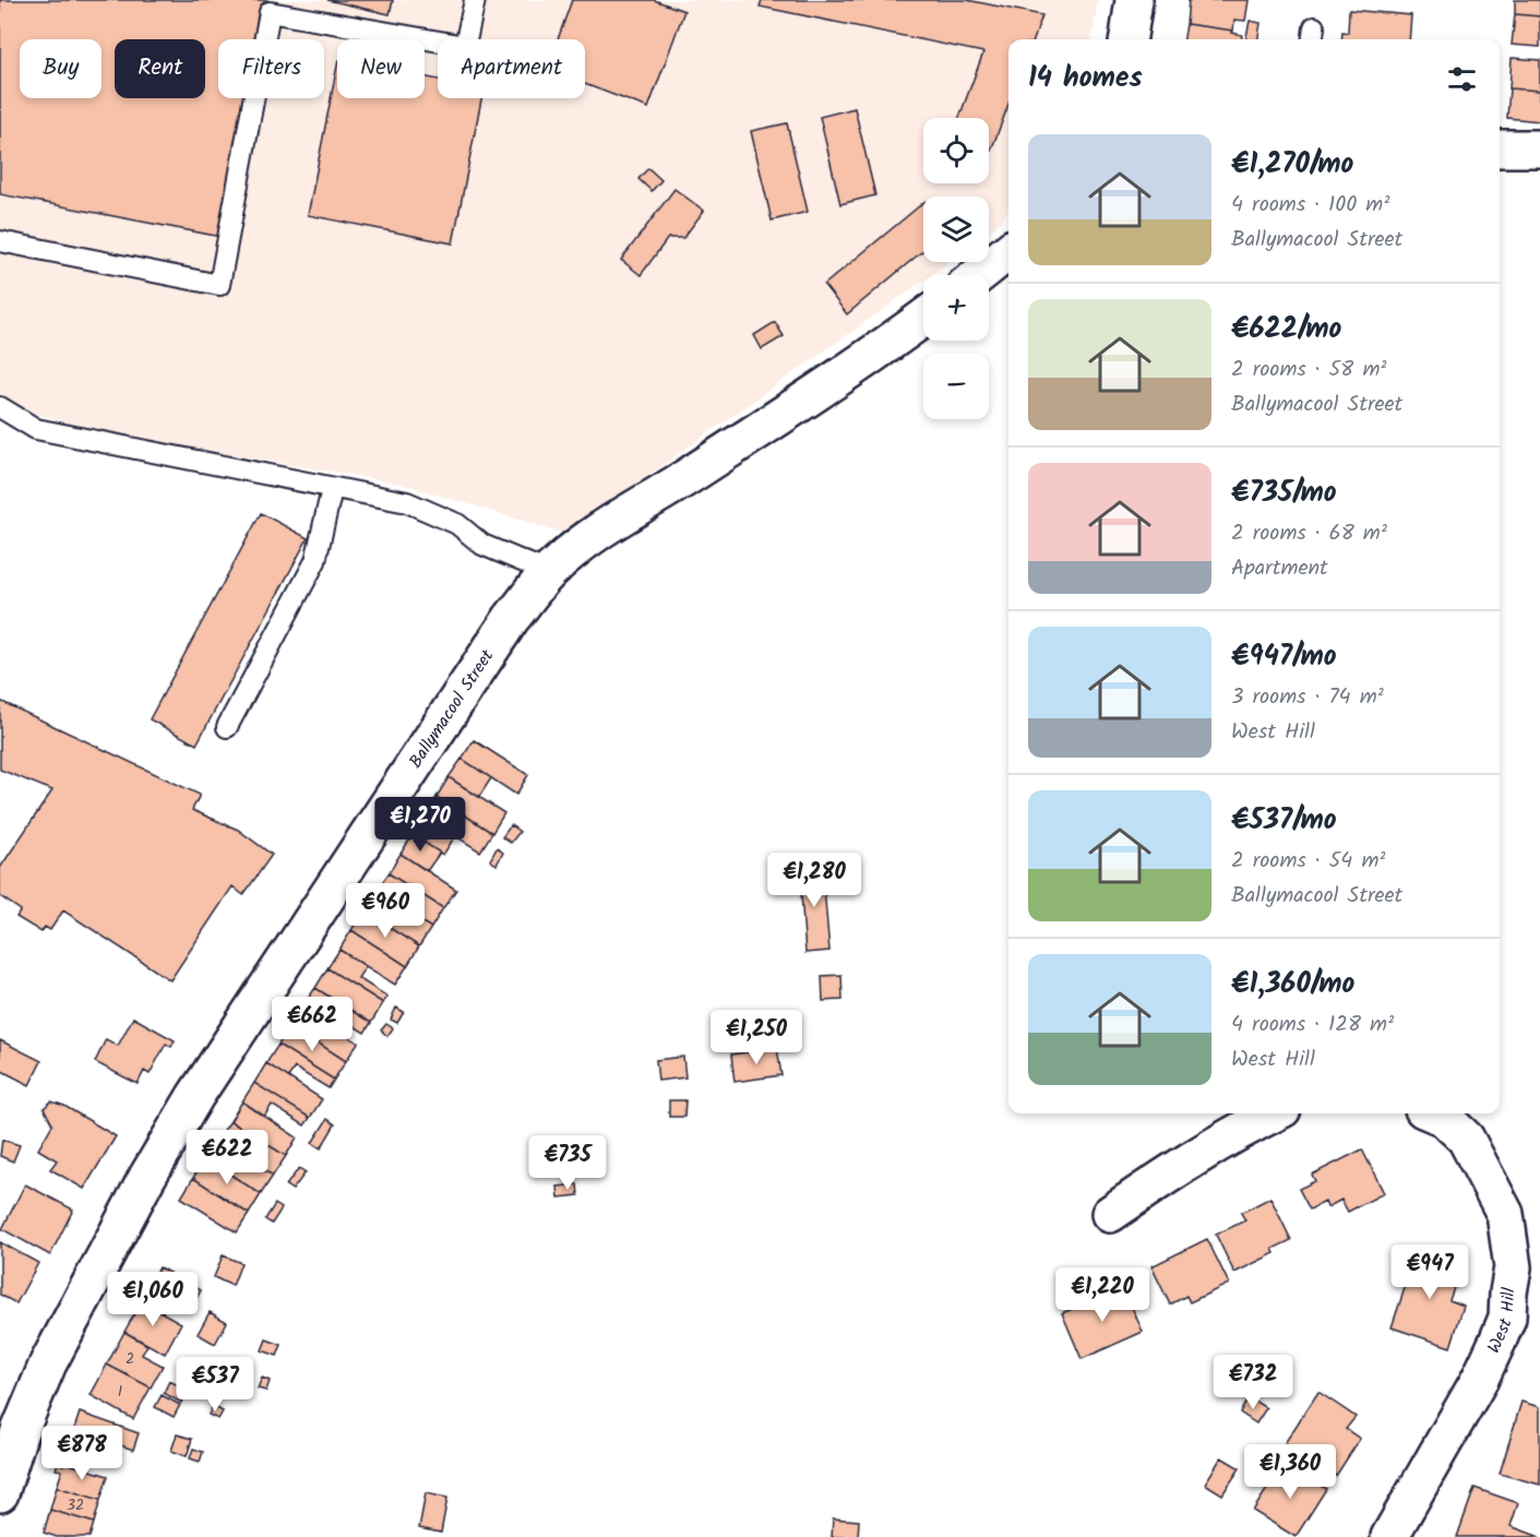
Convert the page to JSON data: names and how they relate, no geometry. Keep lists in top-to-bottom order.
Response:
{
  "streets": {
    "main road": ["Ballymacool Street", "West Hill"]
  },
  "house_numbers": ["2", "1", "32"],
  "page": {
    "chip": [
      "Buy",
      "Rent",
      "Filters",
      "New",
      "Apartment"
    ],
    "heading": "14 homes",
    "map_buttons": ["+", "−"],
    "list": [
      {
        "name": "€1,270/mo",
        "note": "4 rooms · 100 m² · Ballymacool Street"
      },
      {
        "name": "€622/mo",
        "note": "2 rooms · 58 m² · Ballymacool Street"
      },
      {
        "name": "€735/mo",
        "note": "2 rooms · 68 m² · Apartment"
      },
      {
        "name": "€947/mo",
        "note": "3 rooms · 74 m² · West Hill"
      },
      {
        "name": "€537/mo",
        "note": "2 rooms · 54 m² · Ballymacool Street"
      },
      {
        "name": "€1,360/mo",
        "note": "4 rooms · 128 m² · West Hill"
      }
    ],
    "price": [
      "€1,270",
      "€1,280",
      "€960",
      "€662",
      "€1,250",
      "€622",
      "€735",
      "€947",
      "€1,220",
      "€1,060",
      "€732",
      "€537",
      "€878",
      "€1,360"
    ]
  }
}
